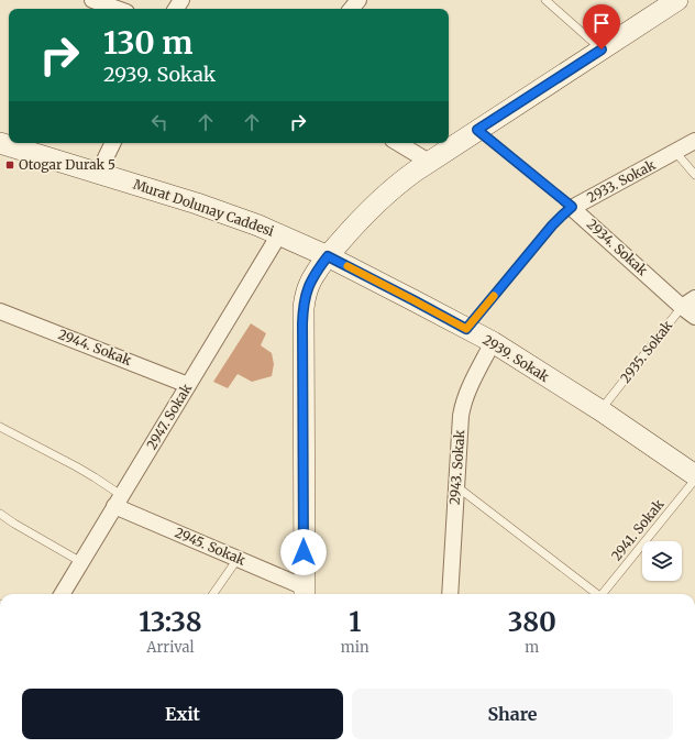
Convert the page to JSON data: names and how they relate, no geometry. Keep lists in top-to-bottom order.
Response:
{
  "streets": {
    "street": [
      "2933. Sokak",
      "Murat Dolunay Caddesi",
      "2934. Sokak",
      "2944. Sokak",
      "2935. Sokak",
      "2939. Sokak",
      "2947. Sokak",
      "2943. Sokak",
      "2945. Sokak"
    ],
    "lane": ["2941. Sokak"]
  },
  "crossings": [
    ["2933. Sokak", "2934. Sokak"],
    ["2933. Sokak", "2939. Sokak"],
    ["Murat Dolunay Caddesi", "2939. Sokak"],
    ["Murat Dolunay Caddesi", "2947. Sokak"],
    ["2934. Sokak", "2935. Sokak"],
    ["2944. Sokak", "2947. Sokak"],
    ["2935. Sokak", "2939. Sokak"],
    ["2939. Sokak", "2943. Sokak"],
    ["2947. Sokak", "2945. Sokak"]
  ],
  "places": {
    "transit": ["Otogar Durak 5"]
  },
  "page": {
    "turn": ["130 m", "2939. Sokak"],
    "eta": [
      "13:38",
      "Arrival",
      "1",
      "min",
      "380",
      "m"
    ],
    "buttons": ["Exit", "Share"]
  }
}
